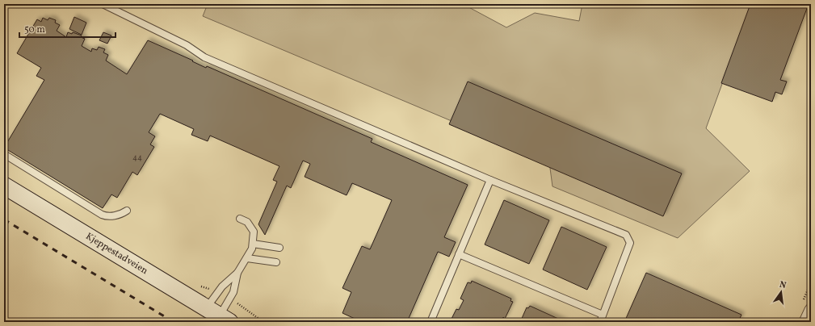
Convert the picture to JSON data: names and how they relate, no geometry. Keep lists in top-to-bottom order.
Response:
{
  "streets": {
    "main road": ["Kjeppestadveien"]
  },
  "house_numbers": ["44"],
  "scale_bar": "50 m",
  "north": "top"
}
